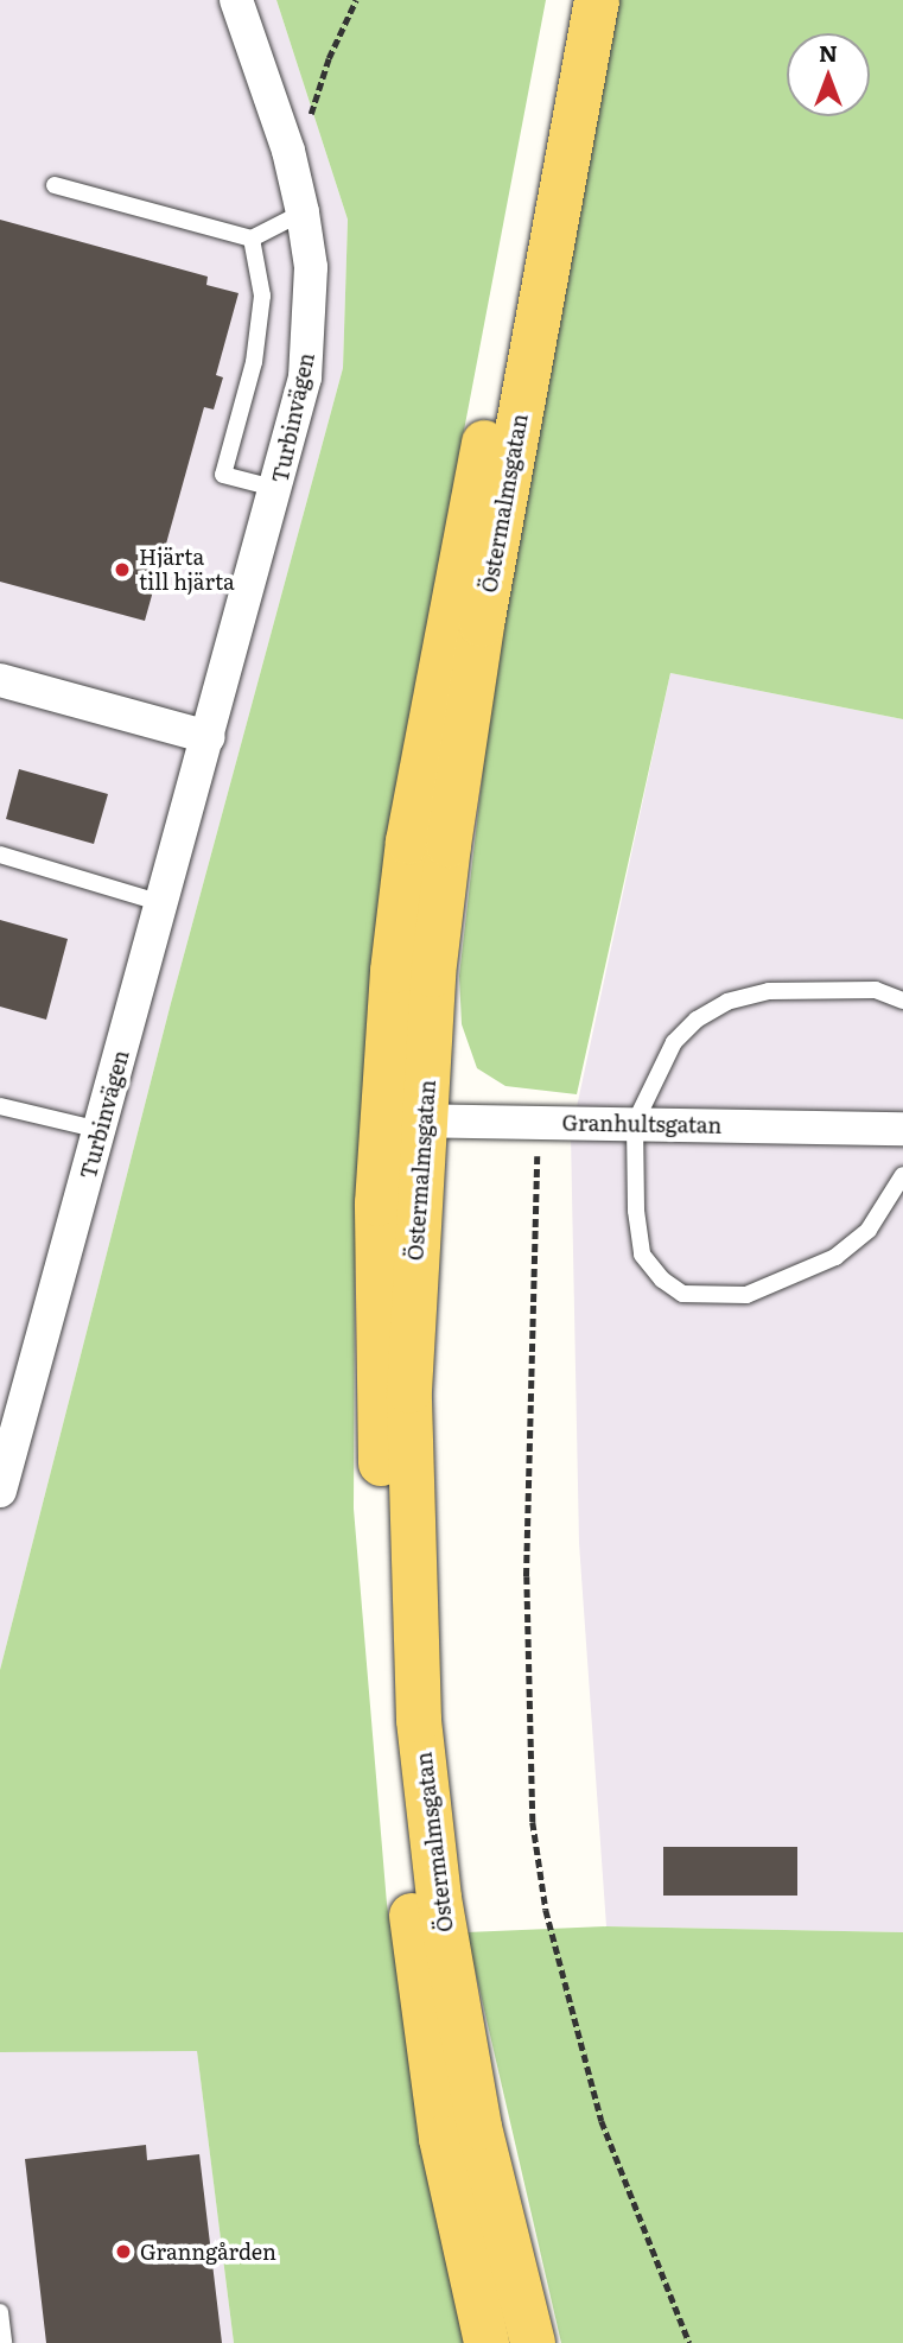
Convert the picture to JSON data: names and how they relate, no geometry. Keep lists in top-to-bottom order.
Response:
{
  "streets": {
    "main road": ["Östermalmsgatan"],
    "street": ["Turbinvägen", "Granhultsgatan"]
  },
  "crossings": [
    ["Östermalmsgatan", "Granhultsgatan"]
  ],
  "places": ["Hjärta till hjärta", "Granngården"],
  "north": "top"
}
